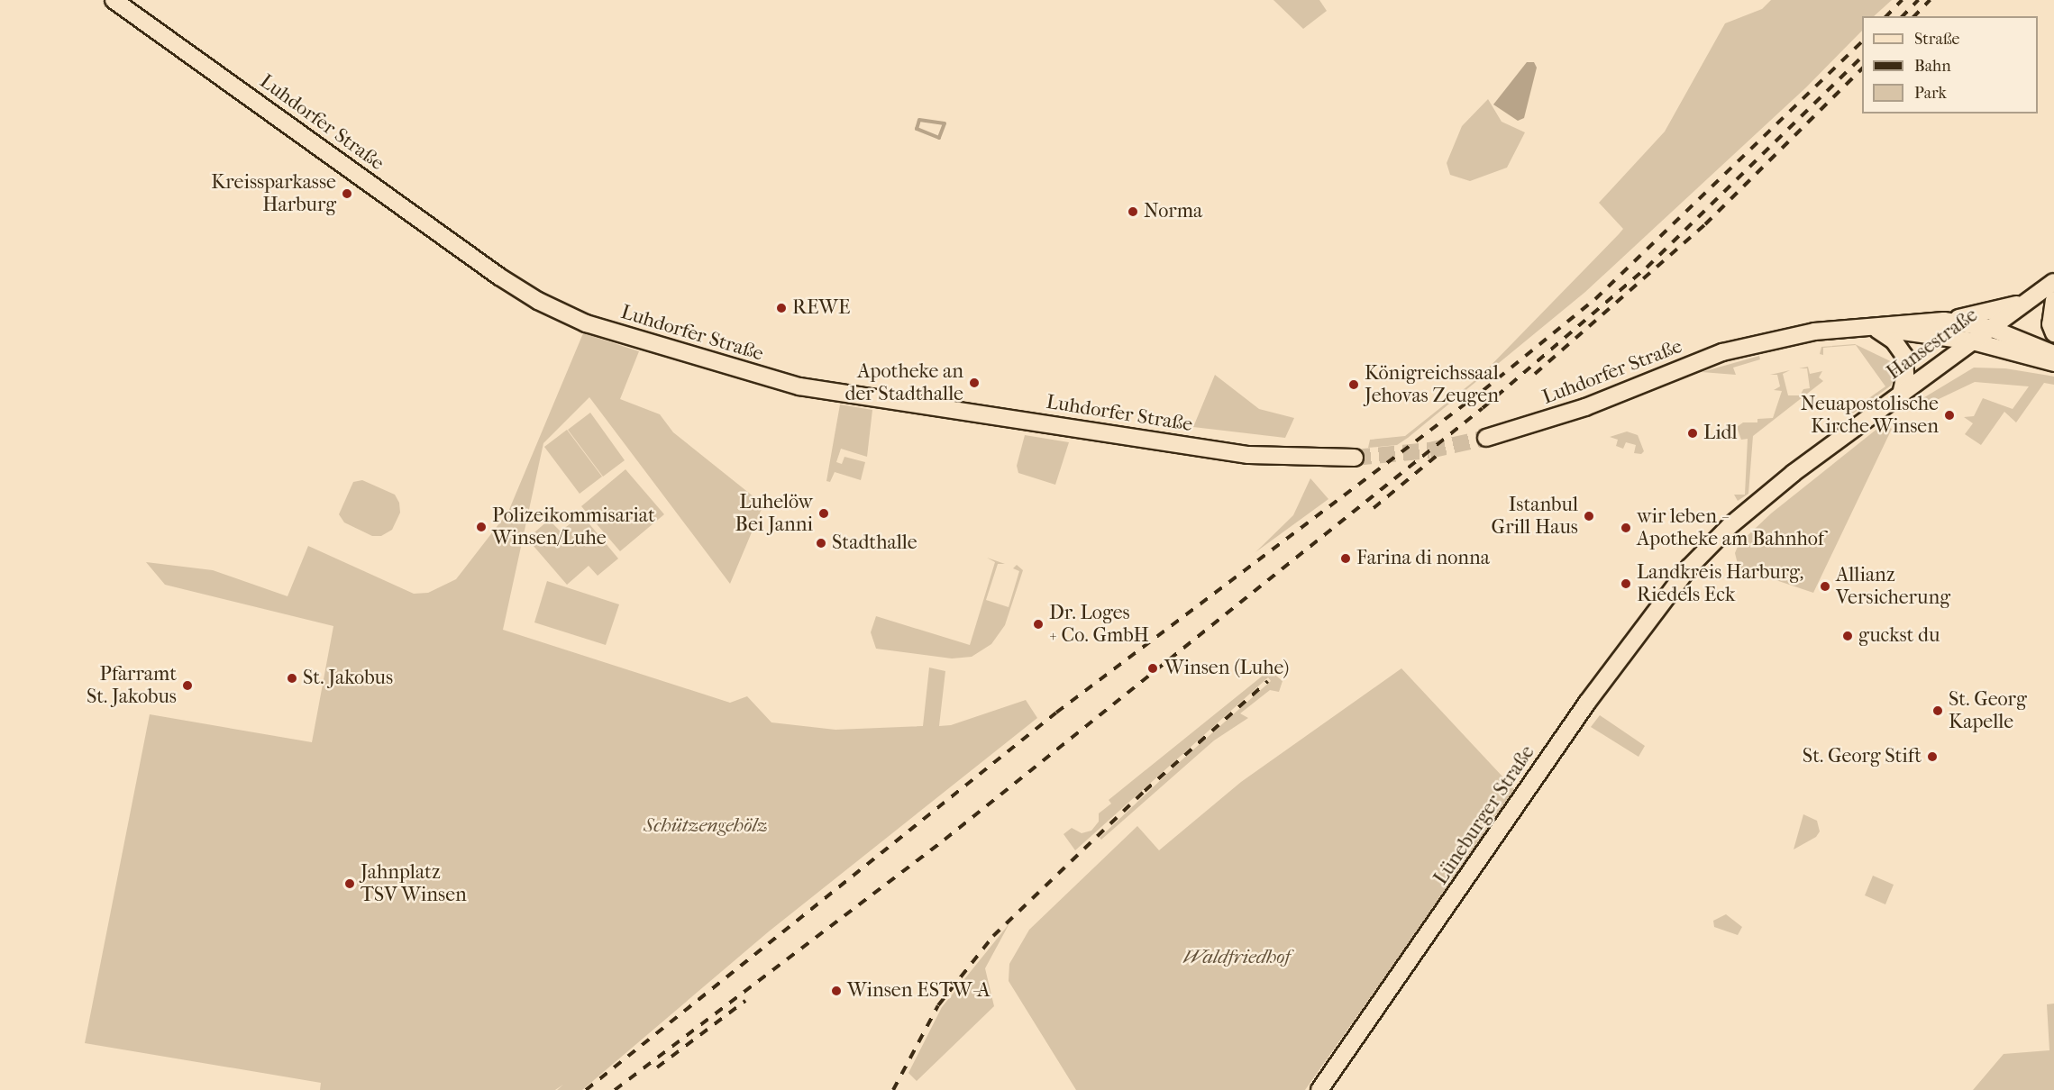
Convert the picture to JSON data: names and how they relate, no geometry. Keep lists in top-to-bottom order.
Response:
{
  "streets": {
    "main road": ["Luhdorfer Straße", "Hansestraße", "Lüneburger Straße"]
  },
  "crossings": [
    ["Hansestraße", "Lüneburger Straße"]
  ],
  "parks": ["Schützengehölz", "Waldfriedhof"],
  "places": [
    "Kreissparkasse Harburg",
    "Norma",
    "REWE",
    "Apotheke an der Stadthalle",
    "Königreichssaal Jehovas Zeugen",
    "Neuapostolische Kirche Winsen",
    "Lidl",
    "Luhelöw Bei Janni",
    "Istanbul Grill Haus",
    "Polizeikommisariat Winsen/Luhe",
    "wir leben - Apotheke am Bahnhof",
    "Stadthalle",
    "Farina di nonna",
    "Landkreis Harburg, Riedels Eck",
    "Allianz Versicherung",
    "Dr. Loges + Co. GmbH",
    "guckst du",
    "Winsen (Luhe)",
    "St. Jakobus",
    "Pfarramt St. Jakobus",
    "St. Georg Kapelle",
    "St. Georg Stift",
    "Jahnplatz TSV Winsen",
    "Winsen ESTW-A"
  ],
  "legend": ["Straße", "Bahn", "Park"]
}
